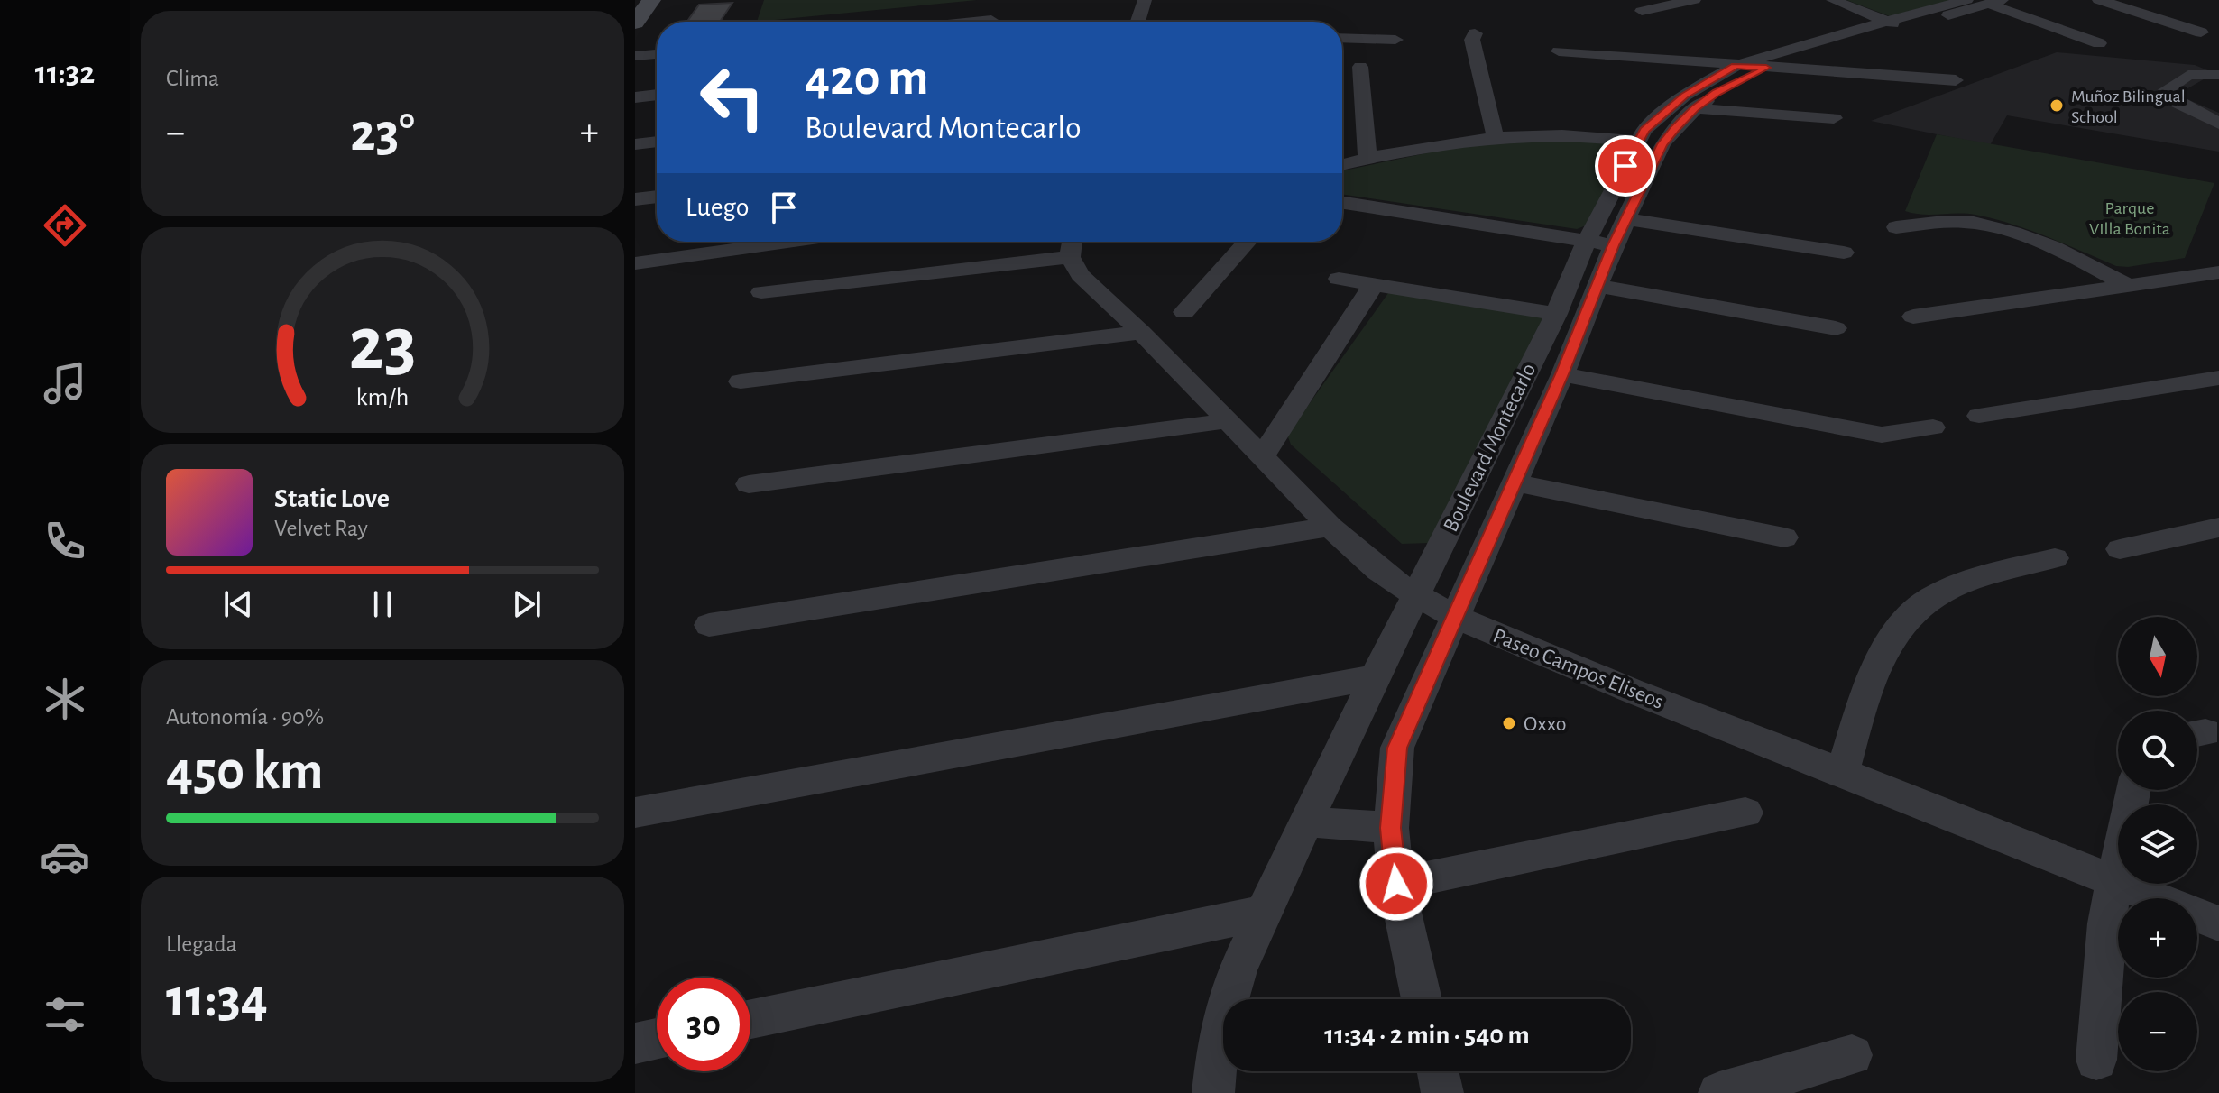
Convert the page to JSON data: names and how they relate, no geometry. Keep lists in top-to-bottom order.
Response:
{
  "streets": {
    "street": ["Boulevard Montecarlo", "Paseo Campos Eliseos"]
  },
  "crossings": [
    ["Boulevard Montecarlo", "Paseo Campos Eliseos"]
  ],
  "parks": ["Parque VIlla Bonita"],
  "places": ["Muñoz Bilingual School", "Oxxo"],
  "north": "bottom",
  "page": {
    "tabs": "11:32",
    "tile": [
      "Clima",
      ["Autonomía · 90%", "450 km"],
      ["Llegada", "11:34"]
    ],
    "turn": ["420 m", "Boulevard Montecarlo"],
    "heat": ["−", "23°", "+"],
    "then": "Luego",
    "song": ["Static Love", "Velvet Ray"],
    "map_buttons": ["+", "−"],
    "limit": "30",
    "trip": "11:34 · 2 min · 540 m",
    "gauge": ["23", "km/h"]
  }
}
